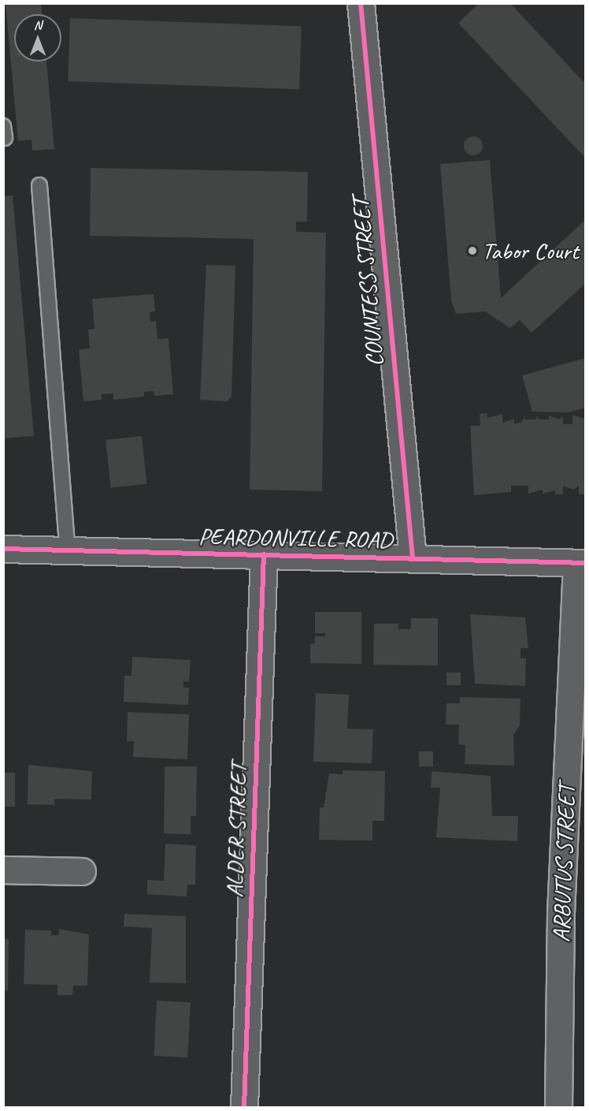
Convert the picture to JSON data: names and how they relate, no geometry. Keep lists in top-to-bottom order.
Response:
{
  "streets": {
    "street": [
      "COUNTESS STREET",
      "PEARDONVILLE ROAD",
      "ALDER STREET",
      "ARBUTUS STREET"
    ]
  },
  "crossings": [
    ["COUNTESS STREET", "PEARDONVILLE ROAD"],
    ["PEARDONVILLE ROAD", "ALDER STREET"],
    ["PEARDONVILLE ROAD", "ARBUTUS STREET"]
  ],
  "places": ["Tabor Court"],
  "north": "top"
}
